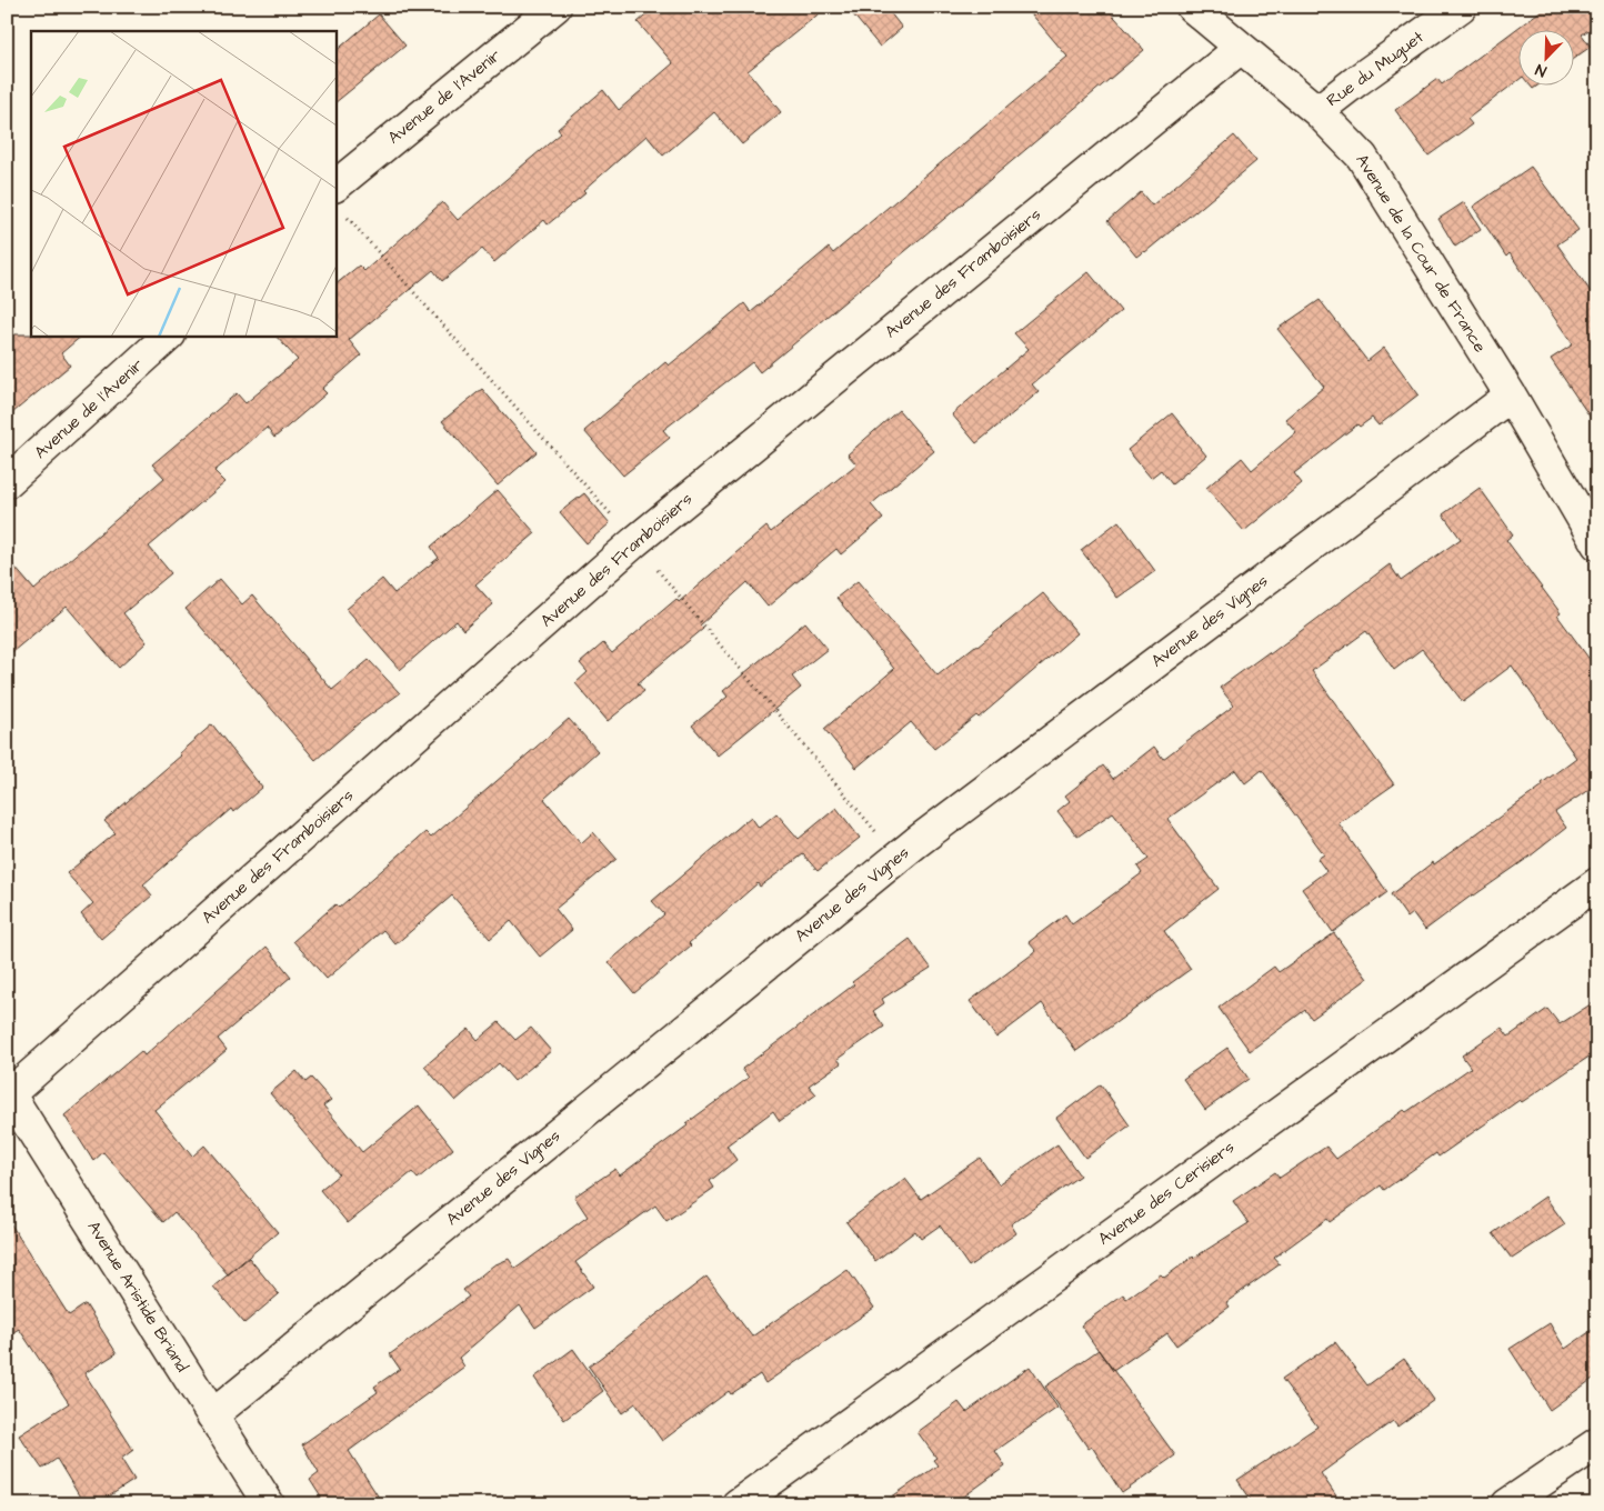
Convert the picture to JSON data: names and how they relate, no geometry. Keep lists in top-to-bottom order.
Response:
{
  "streets": {
    "street": [
      "Rue du Muguet",
      "Avenue de l'Avenir",
      "Avenue de la Cour de France",
      "Avenue des Framboisiers",
      "Avenue des Vignes",
      "Avenue des Cerisiers",
      "Avenue Aristide Briand"
    ]
  },
  "crossings": [
    ["Rue du Muguet", "Avenue de la Cour de France"],
    ["Avenue de la Cour de France", "Avenue des Framboisiers"],
    ["Avenue de la Cour de France", "Avenue des Vignes"],
    ["Avenue des Framboisiers", "Avenue Aristide Briand"],
    ["Avenue des Vignes", "Avenue Aristide Briand"]
  ],
  "north": "bottom left"
}
